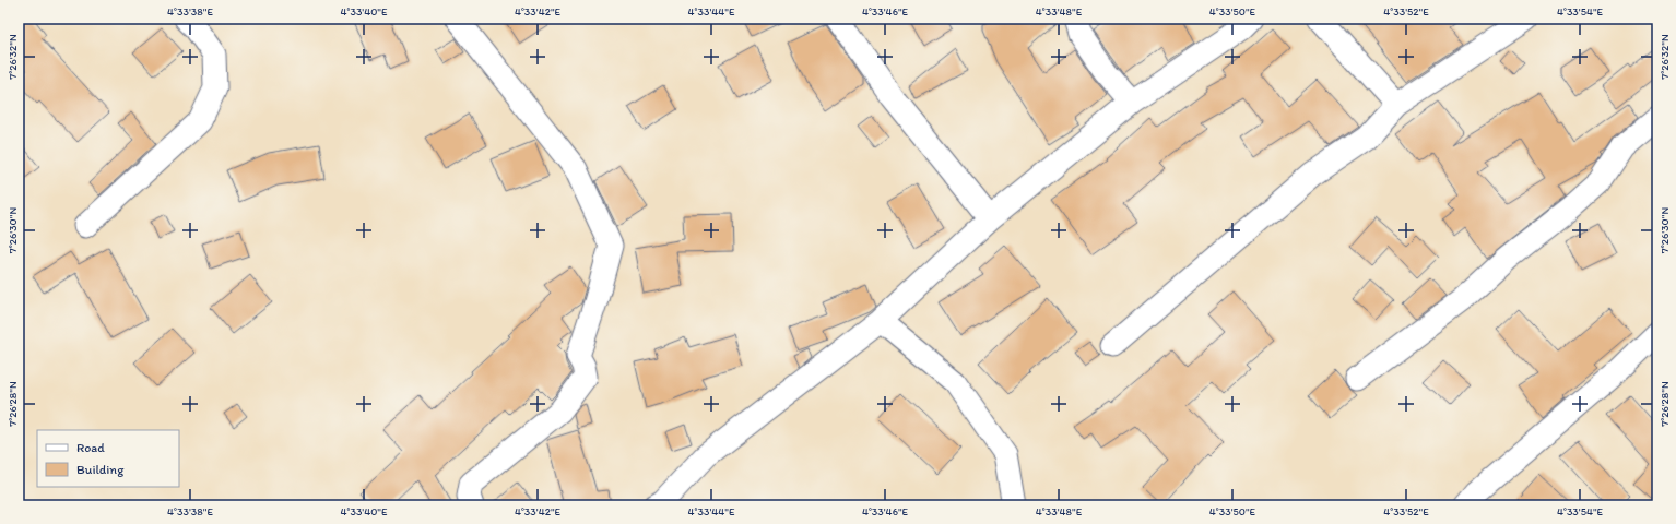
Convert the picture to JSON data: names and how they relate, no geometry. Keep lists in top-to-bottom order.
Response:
{
  "legend": ["Road", "Building"],
  "coordinates": [
    "4°33'38\"E",
    "4°33'40\"E",
    "4°33'42\"E",
    "4°33'44\"E",
    "4°33'46\"E",
    "4°33'48\"E",
    "4°33'50\"E",
    "4°33'52\"E",
    "4°33'54\"E",
    "7°26'32\"N",
    "7°26'30\"N",
    "7°26'28\"N"
  ]
}
